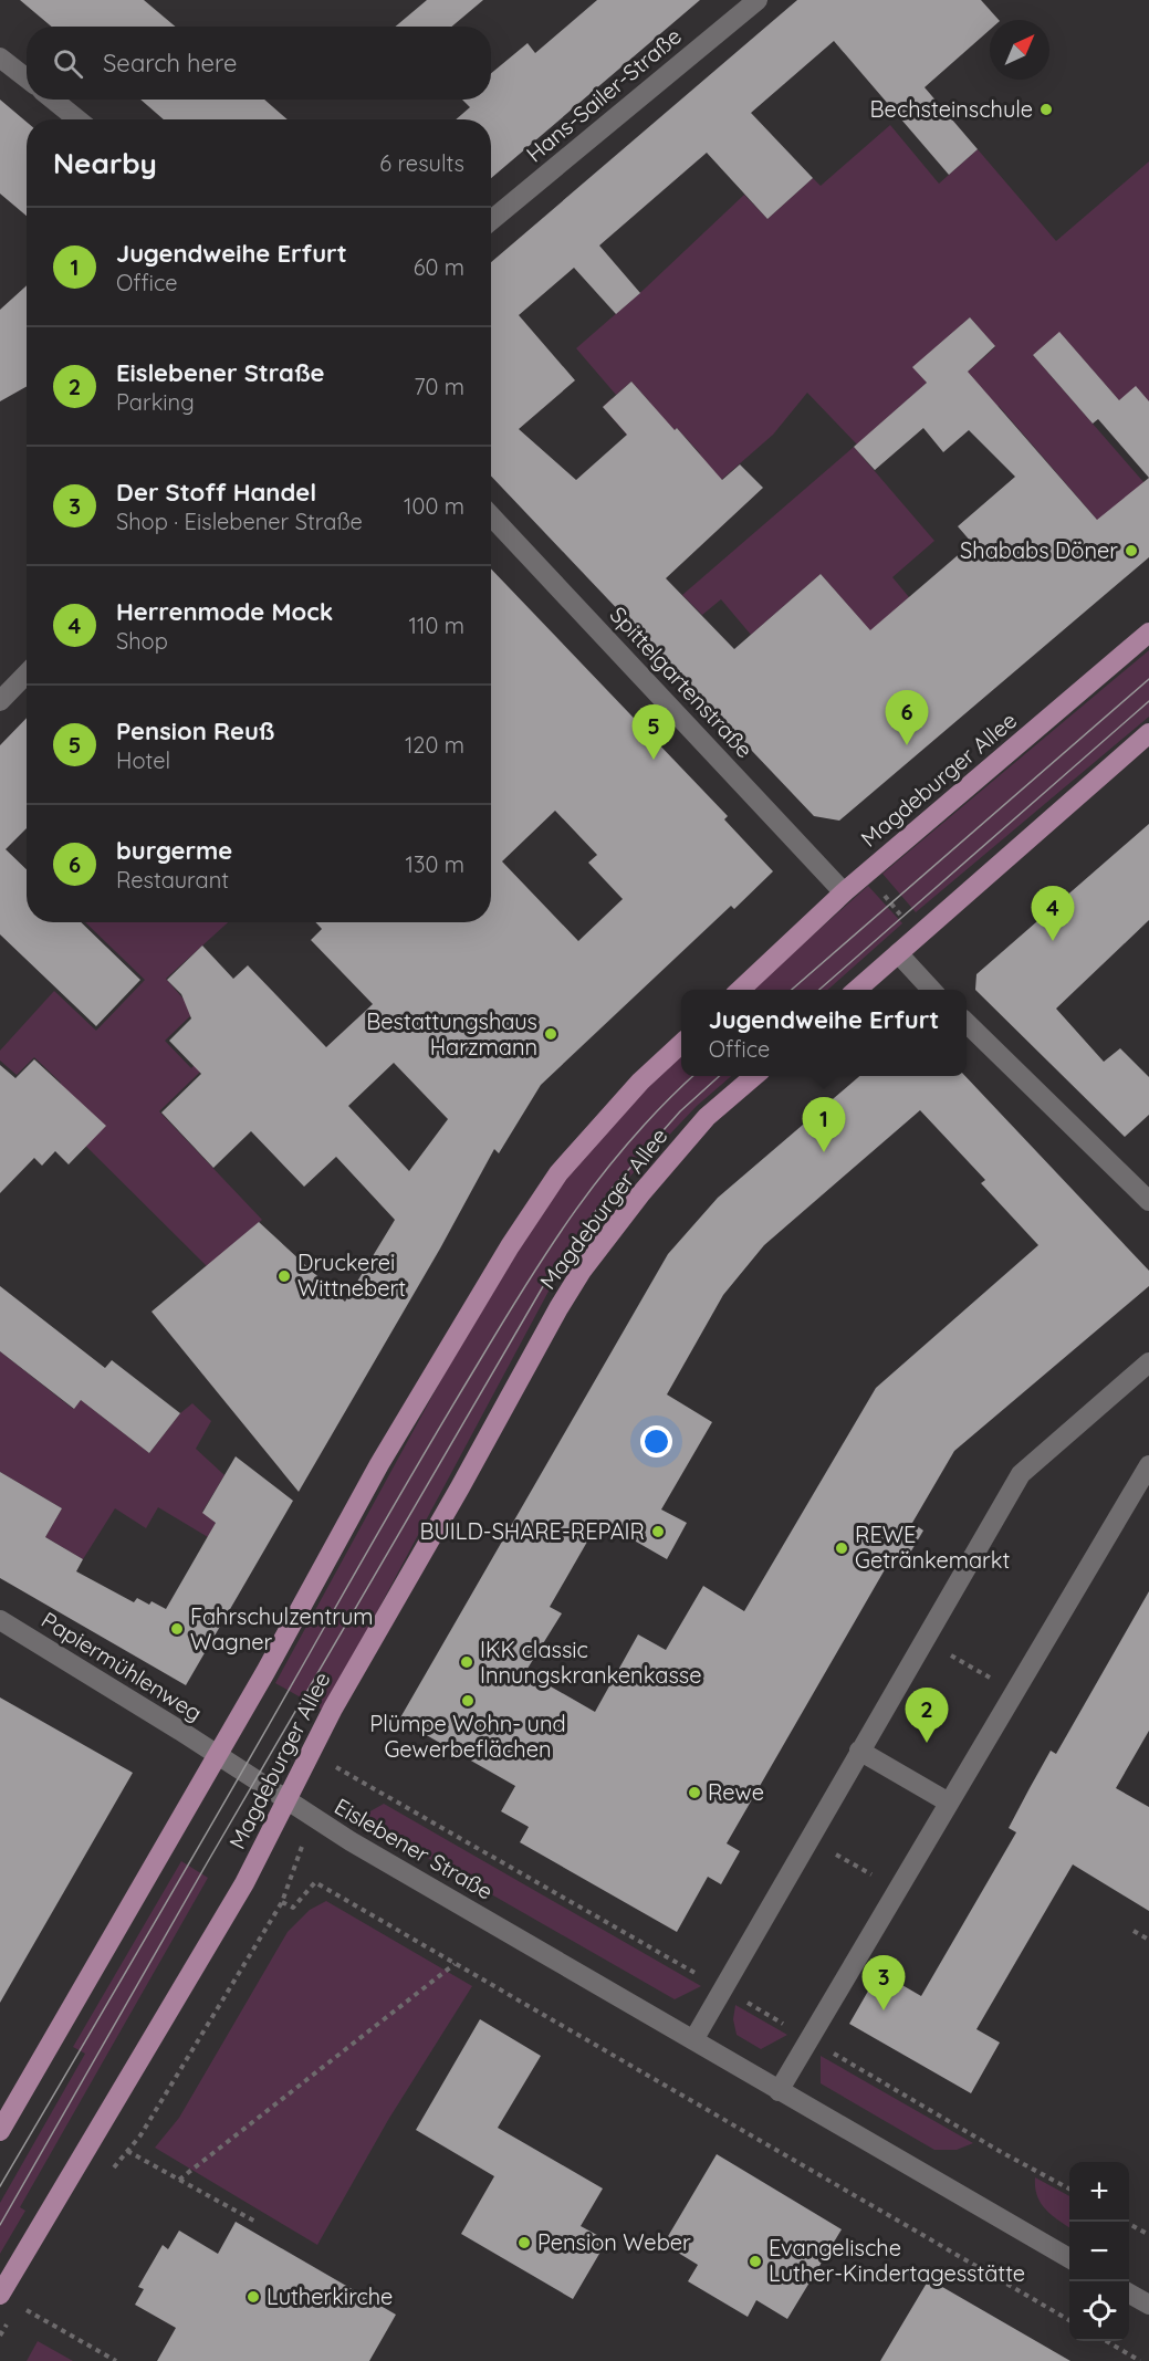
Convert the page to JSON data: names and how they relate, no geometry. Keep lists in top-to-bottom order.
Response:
{
  "streets": {
    "main road": ["Magdeburger Allee"],
    "street": [
      "Hans-Sailer-Straße",
      "Spittelgartenstraße",
      "Papiermühlenweg",
      "Eislebener Straße"
    ]
  },
  "crossings": [
    ["Spittelgartenstraße", "Magdeburger Allee"],
    ["Magdeburger Allee", "Eislebener Straße"],
    ["Papiermühlenweg", "Eislebener Straße"]
  ],
  "places": [
    "Bechsteinschule",
    "Shababs Döner",
    "Bestattungshaus Harzmann",
    "Druckerei Wittnebert",
    "BUILD-SHARE-REPAIR",
    "REWE Getränkemarkt",
    "Fahrschulzentrum Wagner",
    "IKK classic Innungskrankenkasse",
    "Plümpe Wohn- und Gewerbeflächen",
    "Rewe",
    "Pension Weber",
    "Evangelische Luther-Kindertagesstätte",
    "Lutherkirche"
  ],
  "north": "top right",
  "page": {
    "search": "Search here",
    "heading": ["Nearby", "6 results"],
    "list": [
      {
        "mark": "1",
        "name": "Jugendweihe Erfurt",
        "note": "Office",
        "value": "60 m"
      },
      {
        "mark": "2",
        "name": "Eislebener Straße",
        "note": "Parking",
        "value": "70 m"
      },
      {
        "mark": "3",
        "name": "Der Stoff Handel",
        "note": "Shop · Eislebener Straße",
        "value": "100 m"
      },
      {
        "mark": "4",
        "name": "Herrenmode Mock",
        "note": "Shop",
        "value": "110 m"
      },
      {
        "mark": "5",
        "name": "Pension Reuß",
        "note": "Hotel",
        "value": "120 m"
      },
      {
        "mark": "6",
        "name": "burgerme",
        "note": "Restaurant",
        "value": "130 m"
      }
    ],
    "pins": [
      "6",
      "5",
      "4",
      "1",
      "2",
      "3"
    ],
    "popup": ["Jugendweihe Erfurt", "Office"],
    "map_buttons": ["+", "−"]
  }
}
